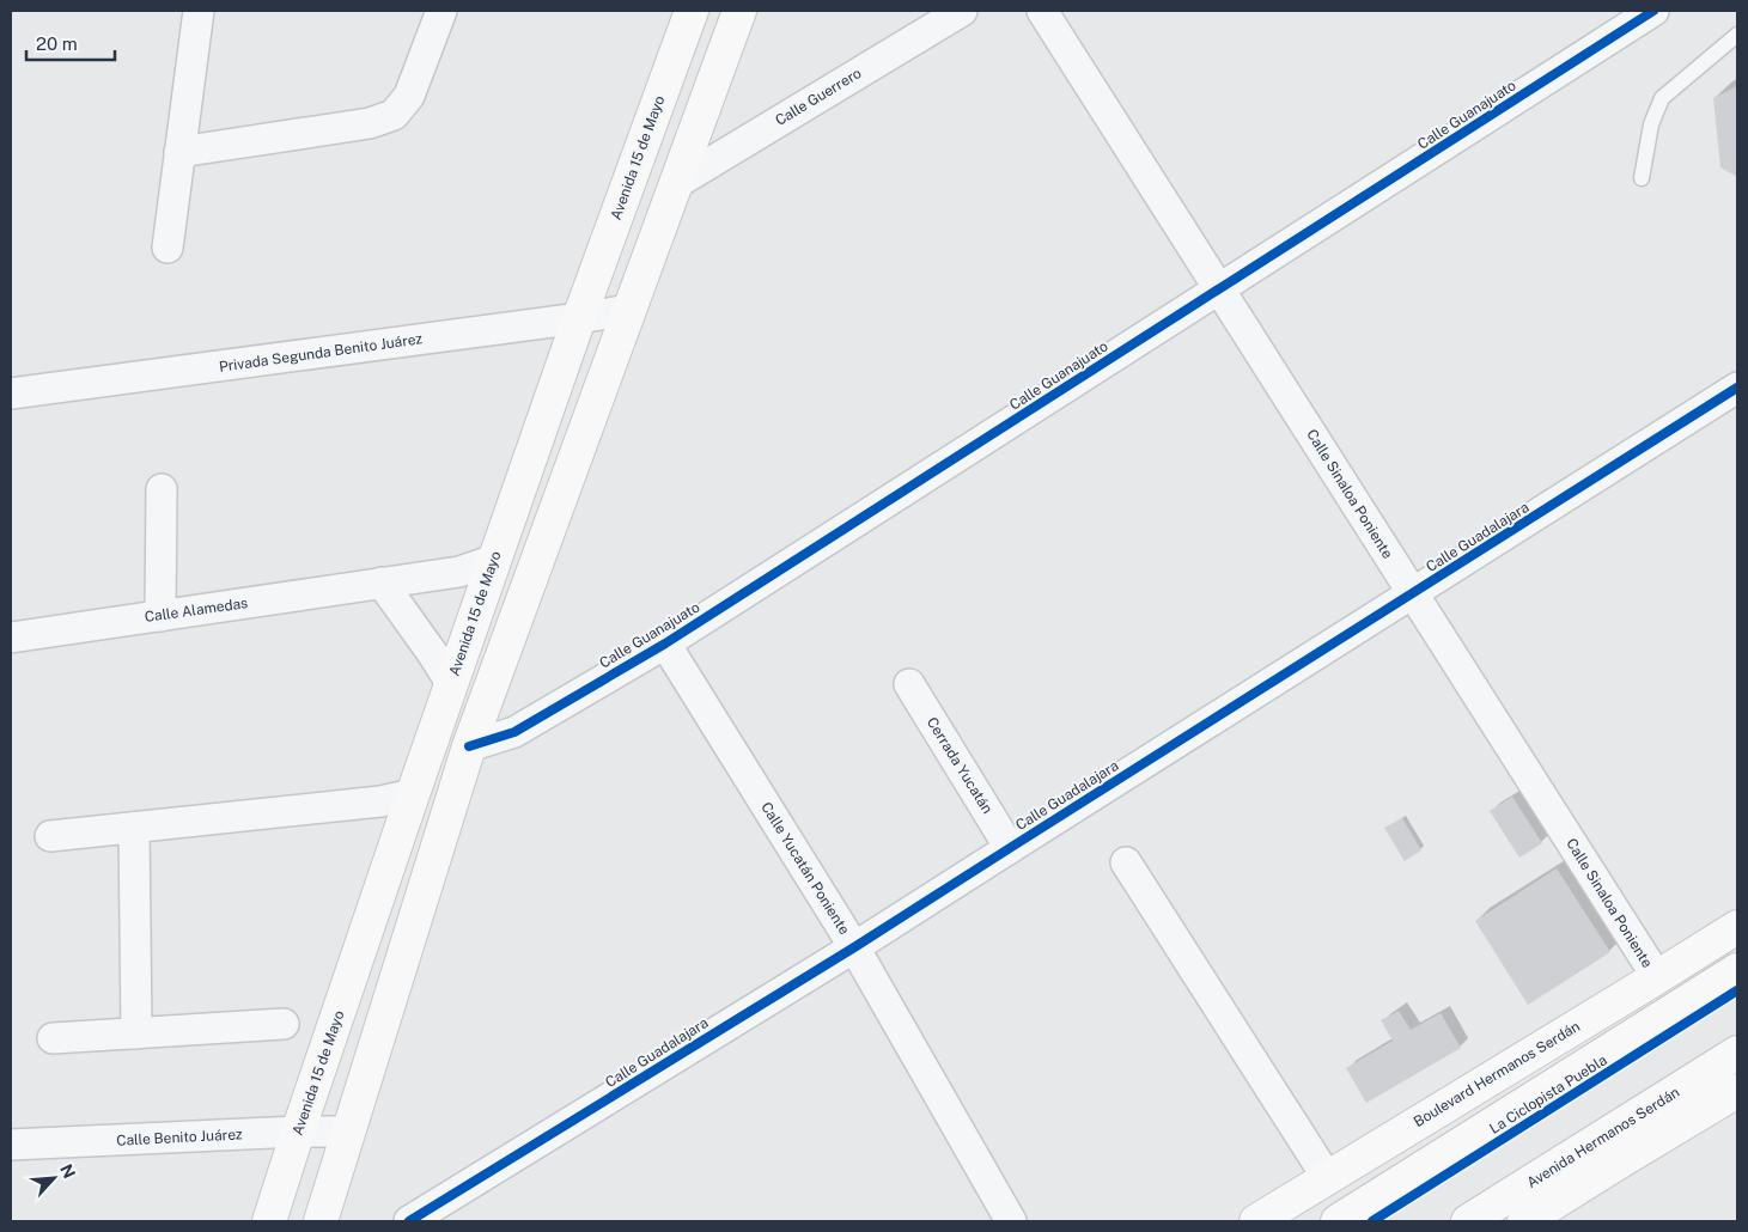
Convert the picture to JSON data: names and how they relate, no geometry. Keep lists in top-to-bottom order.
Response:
{
  "streets": {
    "main road": ["Avenida 15 de Mayo", "Boulevard Hermanos Serdán", "Avenida Hermanos Serdán"],
    "street": [
      "Calle Guerrero",
      "Calle Guanajuato",
      "Privada Segunda Benito Juárez",
      "Calle Sinaloa Poniente",
      "Calle Guadalajara",
      "Calle Alamedas",
      "Cerrada Yucatán",
      "Calle Yucatán Poniente",
      "Calle Benito Juárez"
    ],
    "cycle path": ["La Ciclopista Puebla"]
  },
  "crossings": [
    ["Calle Guanajuato", "Calle Sinaloa Poniente"],
    ["Calle Guanajuato", "Calle Yucatán Poniente"],
    ["Avenida 15 de Mayo", "Privada Segunda Benito Juárez"],
    ["Avenida 15 de Mayo", "Calle Alamedas"],
    ["Avenida 15 de Mayo", "Calle Benito Juárez"],
    ["Calle Sinaloa Poniente", "Calle Guadalajara"],
    ["Calle Sinaloa Poniente", "Boulevard Hermanos Serdán"],
    ["Calle Guadalajara", "Cerrada Yucatán"],
    ["Calle Guadalajara", "Calle Yucatán Poniente"]
  ],
  "scale_bar": "20 m",
  "north": "top right"
}
